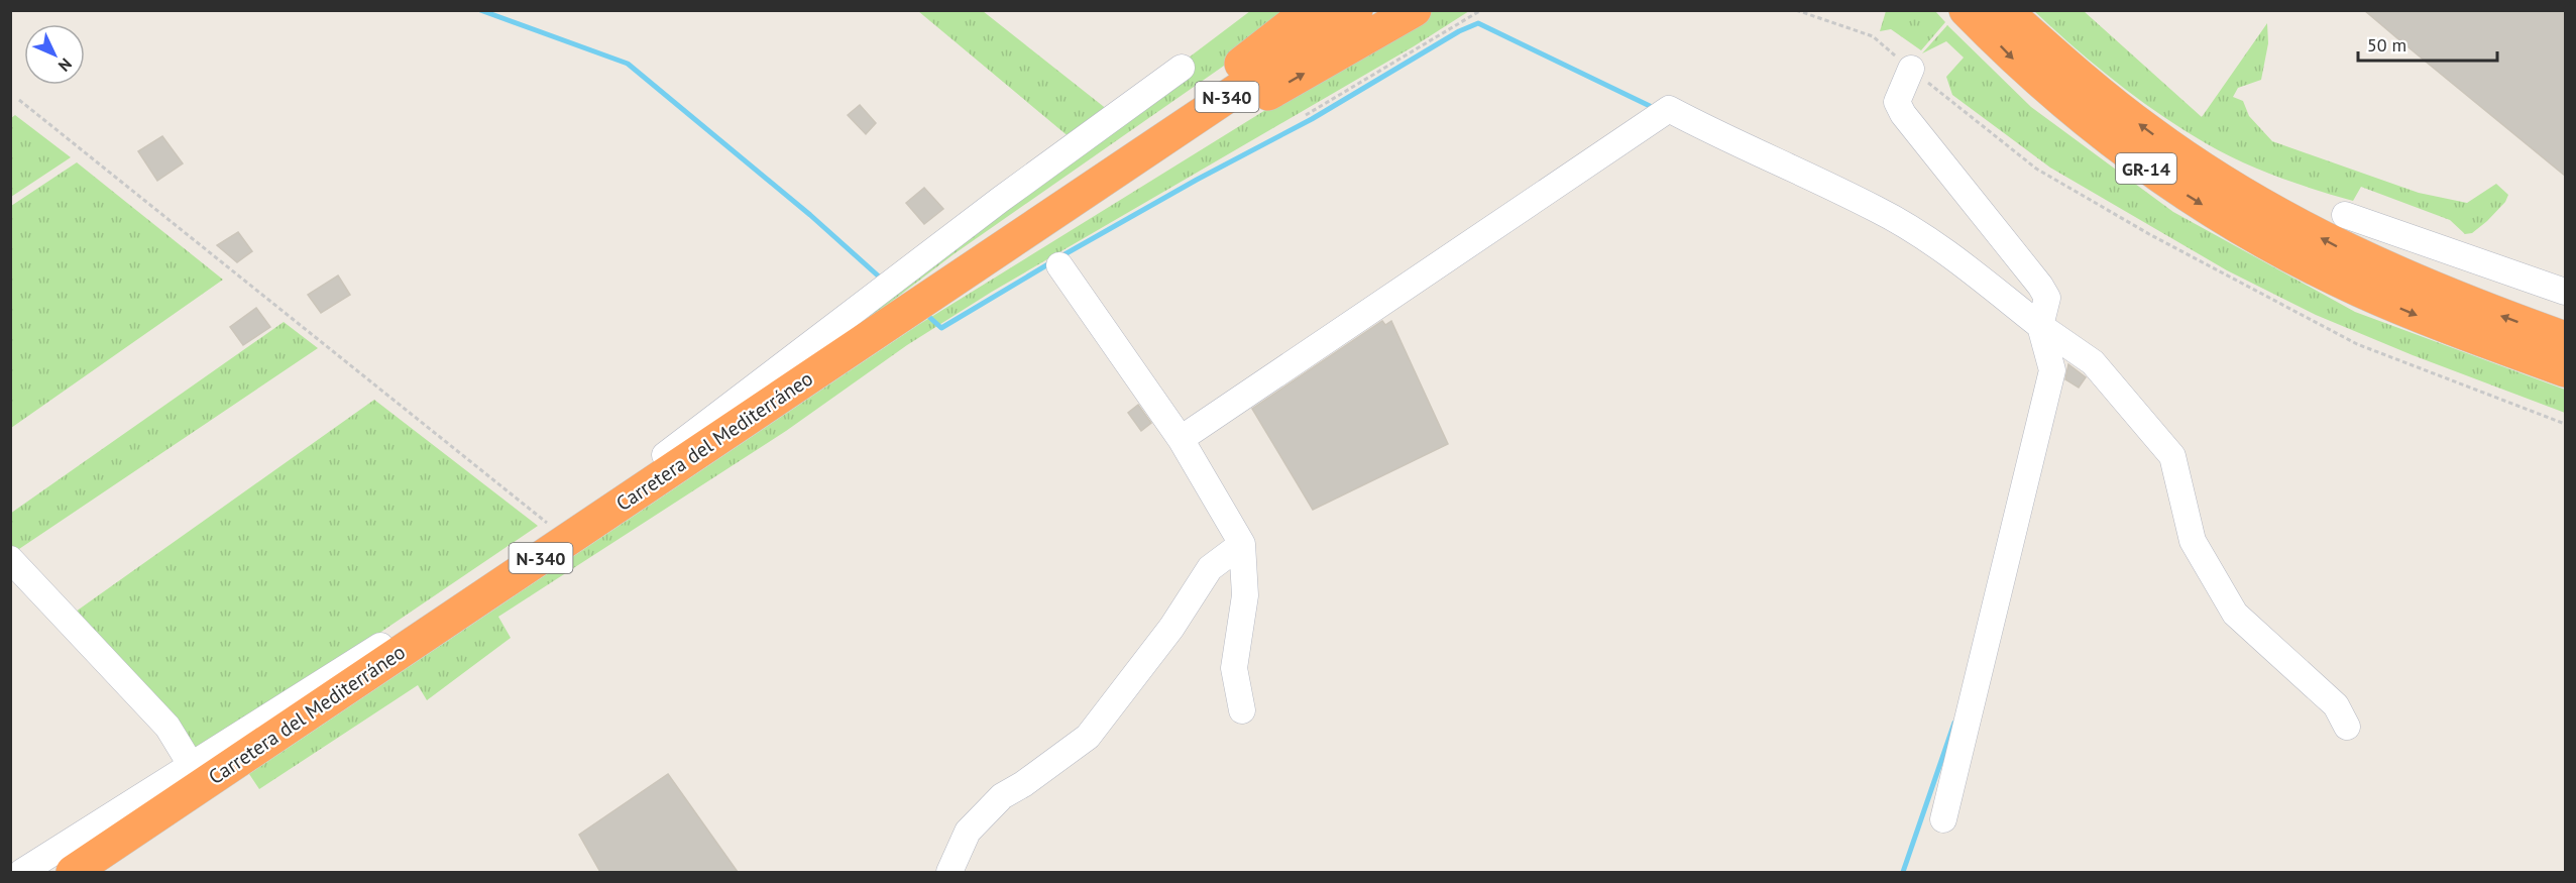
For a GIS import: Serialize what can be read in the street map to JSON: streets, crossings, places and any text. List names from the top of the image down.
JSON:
{
  "streets": {
    "highway": ["N-340", "GR-14", "Carretera del Mediterráneo"]
  },
  "scale_bar": "50 m",
  "north": "bottom right"
}
